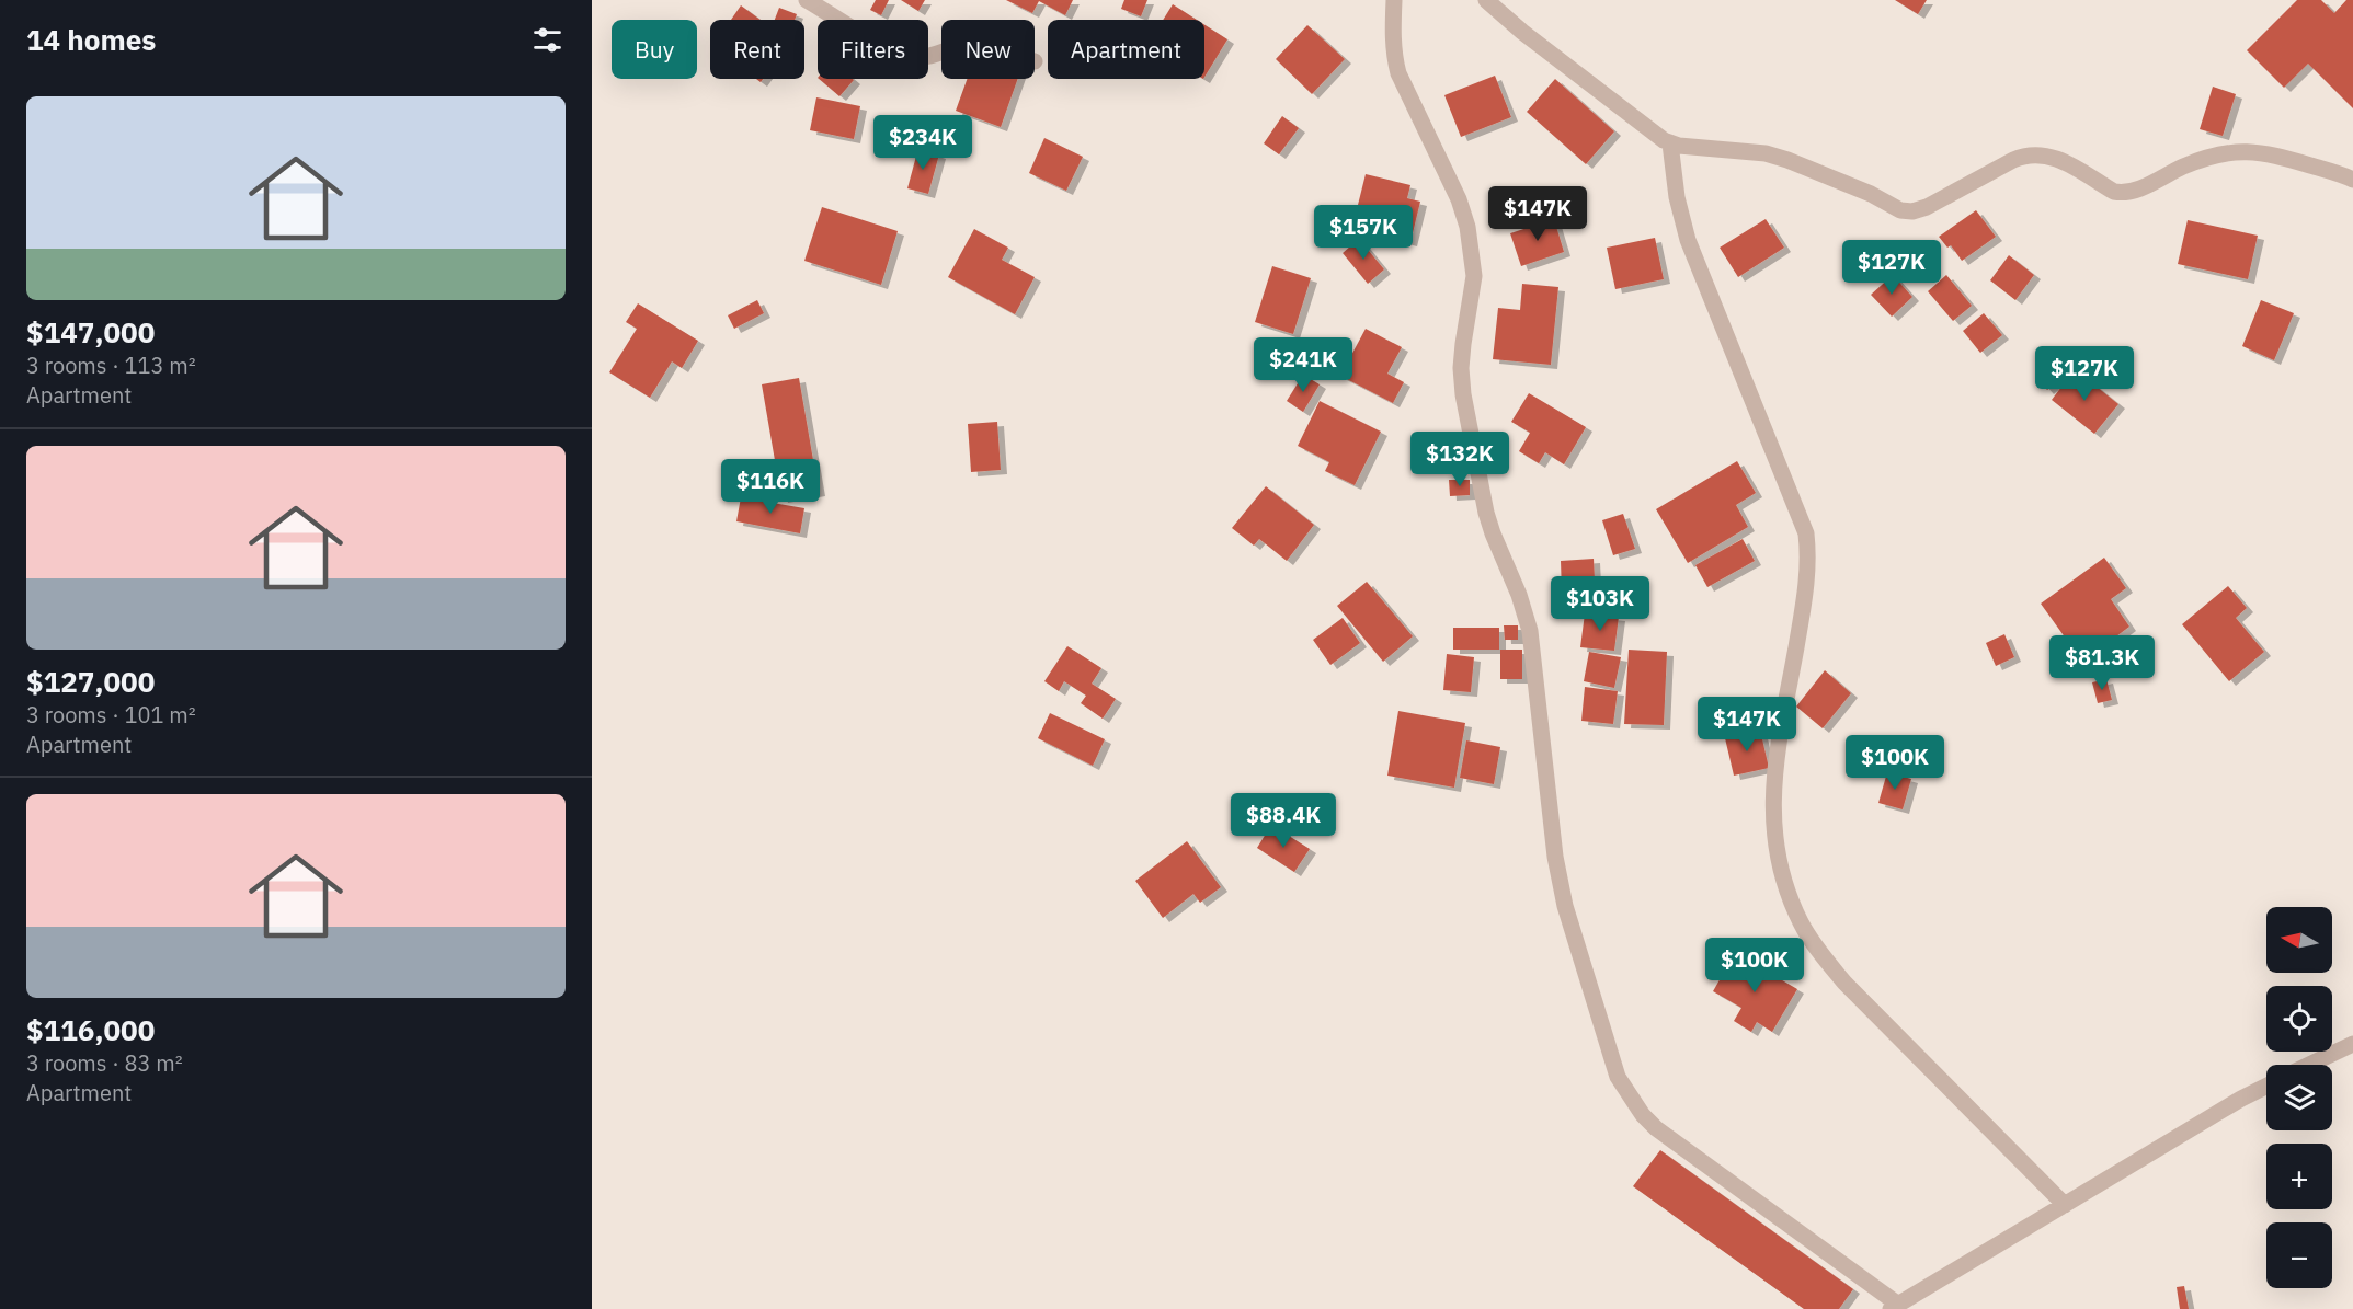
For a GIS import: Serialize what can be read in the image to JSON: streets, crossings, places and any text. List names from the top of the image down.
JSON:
{
  "north": "left",
  "page": {
    "heading": "14 homes",
    "chip": [
      "Buy",
      "Rent",
      "Filters",
      "New",
      "Apartment"
    ],
    "list": [
      {
        "name": "$147,000",
        "note": "3 rooms · 113 m² · Apartment"
      },
      {
        "name": "$127,000",
        "note": "3 rooms · 101 m² · Apartment"
      },
      {
        "name": "$116,000",
        "note": "3 rooms · 83 m² · Apartment"
      }
    ],
    "price": [
      "$234K",
      "$147K",
      "$157K",
      "$127K",
      "$241K",
      "$127K",
      "$132K",
      "$116K",
      "$103K",
      "$81.3K",
      "$147K",
      "$100K",
      "$88.4K",
      "$100K"
    ],
    "map_buttons": ["+", "−"]
  }
}
